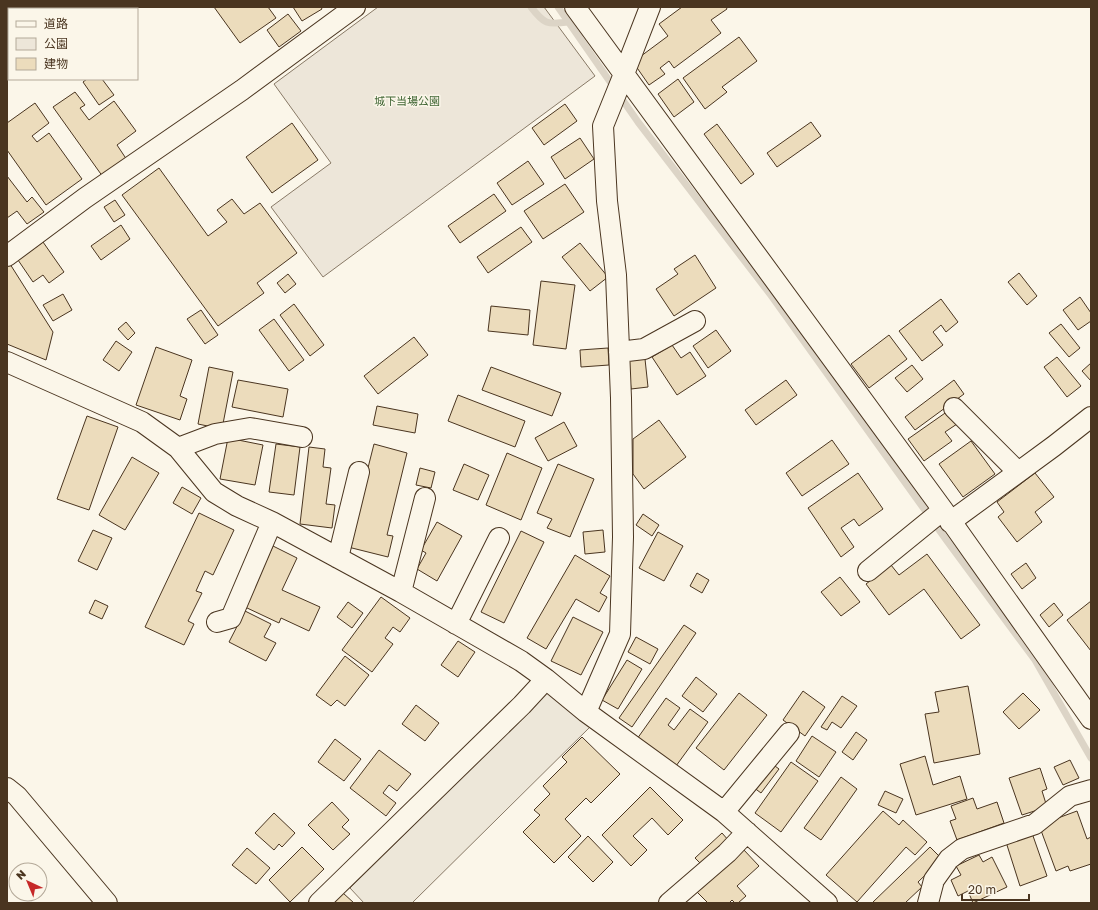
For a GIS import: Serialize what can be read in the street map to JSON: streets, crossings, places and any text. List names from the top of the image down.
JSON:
{
  "parks": ["城下当場公園"],
  "legend": ["道路", "公園", "建物"],
  "scale_bar": "20 m",
  "north": "top left"
}
